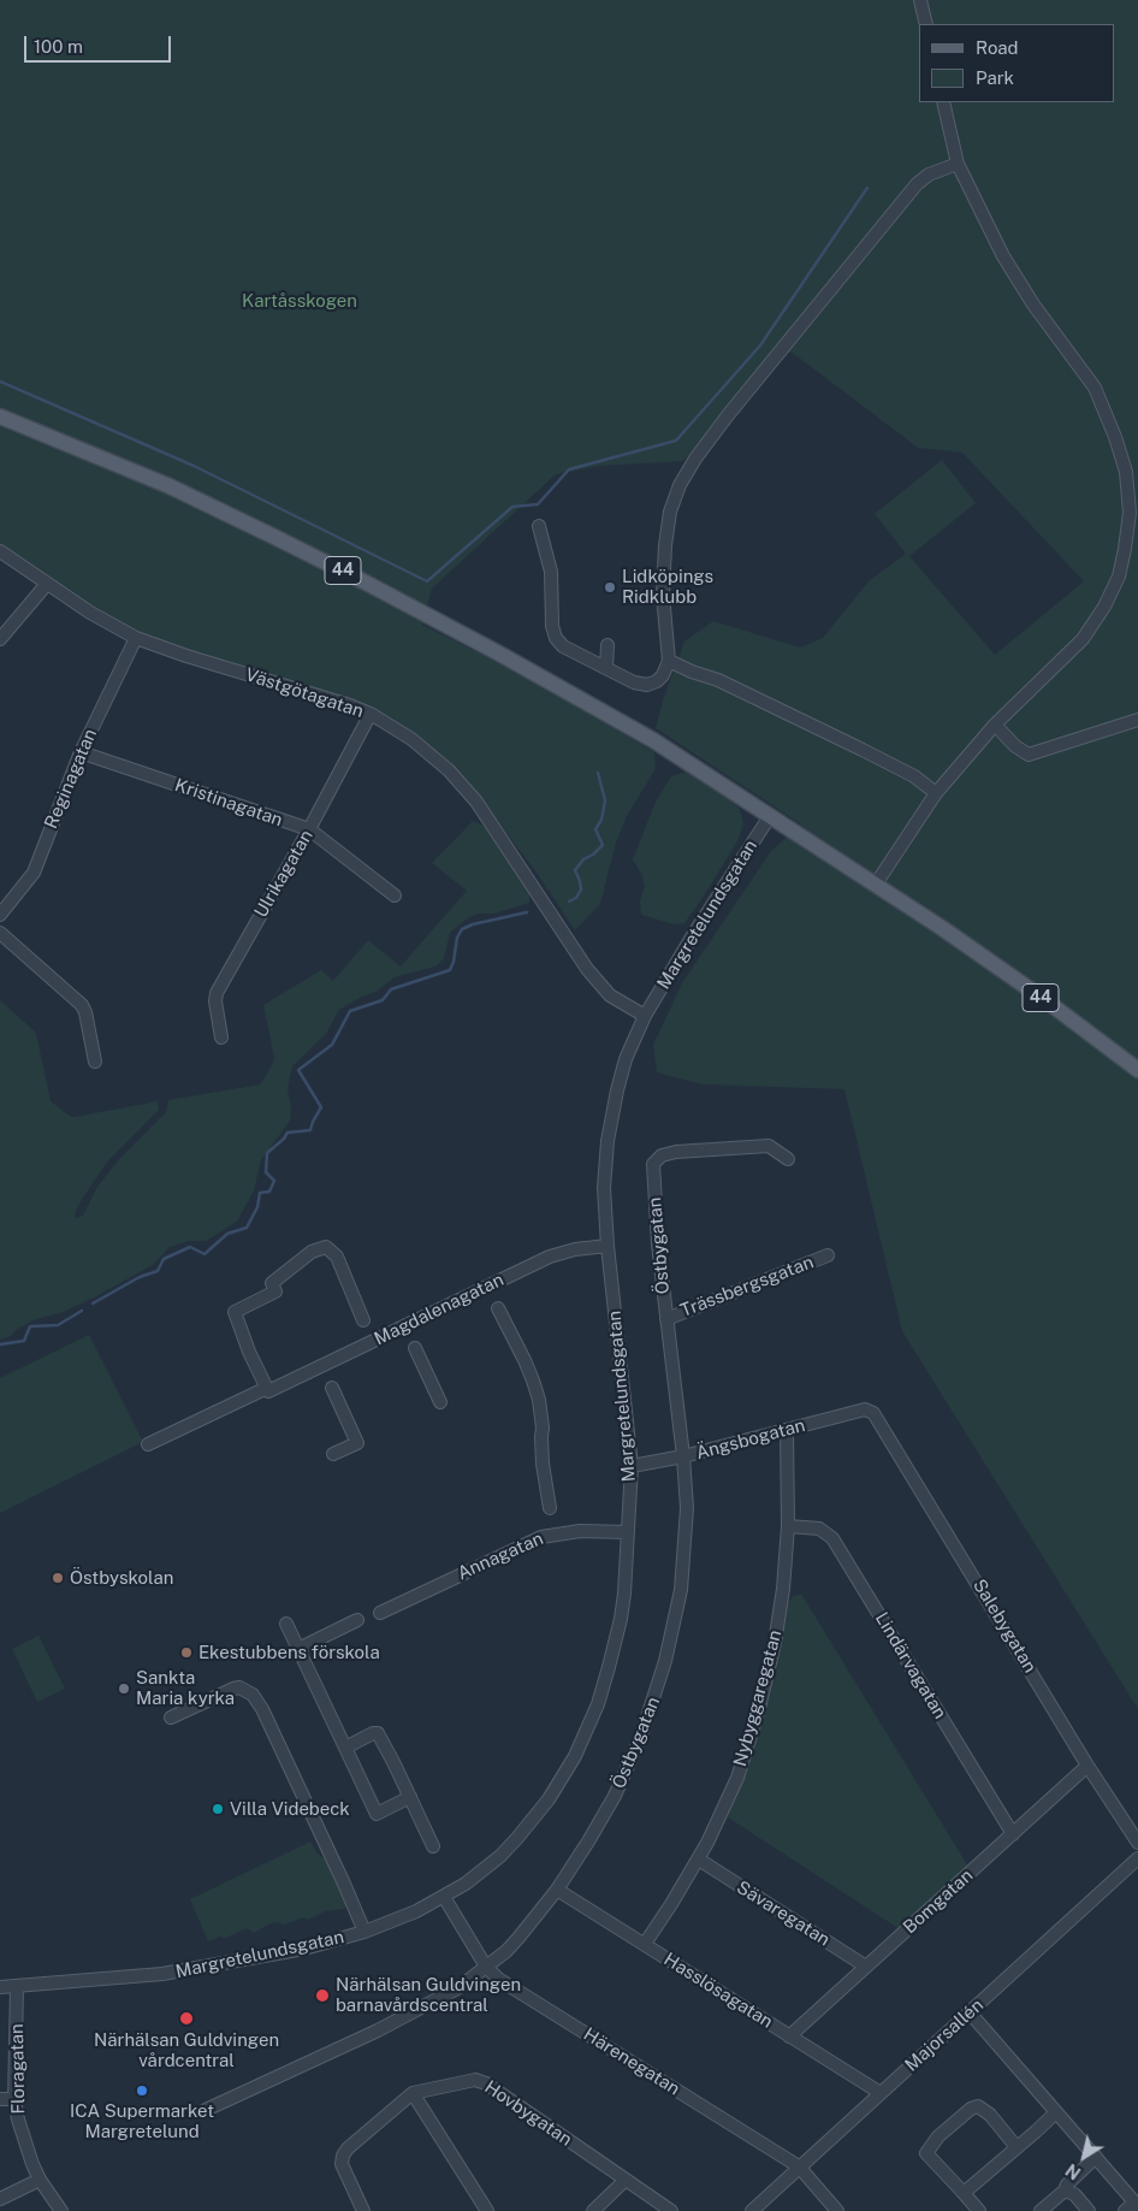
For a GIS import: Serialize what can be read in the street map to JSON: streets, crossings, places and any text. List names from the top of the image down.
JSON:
{
  "streets": {
    "main road": ["44"],
    "street": [
      "Västgötagatan",
      "Reginagatan",
      "Kristinagatan",
      "Ulrikagatan",
      "Margretelundsgatan",
      "Östbygatan",
      "Trässbergsgatan",
      "Magdalenagatan",
      "Ängsbogatan",
      "Annagatan",
      "Salebygatan",
      "Lindärvagatan",
      "Nybyggaregatan",
      "Bomgatan",
      "Sävaregatan",
      "Hasslösagatan",
      "Majorsallén",
      "Härenegatan",
      "Floragatan",
      "Hovbygatan"
    ]
  },
  "crossings": [
    ["44", "Margretelundsgatan"],
    ["Västgötagatan", "Reginagatan"],
    ["Västgötagatan", "Ulrikagatan"],
    ["Västgötagatan", "Margretelundsgatan"],
    ["Reginagatan", "Kristinagatan"],
    ["Kristinagatan", "Ulrikagatan"],
    ["Margretelundsgatan", "Magdalenagatan"],
    ["Margretelundsgatan", "Ängsbogatan"],
    ["Margretelundsgatan", "Annagatan"],
    ["Margretelundsgatan", "Härenegatan"],
    ["Margretelundsgatan", "Floragatan"],
    ["Östbygatan", "Trässbergsgatan"],
    ["Östbygatan", "Ängsbogatan"],
    ["Östbygatan", "Hasslösagatan"],
    ["Östbygatan", "Härenegatan"],
    ["Ängsbogatan", "Salebygatan"],
    ["Ängsbogatan", "Nybyggaregatan"],
    ["Salebygatan", "Bomgatan"],
    ["Lindärvagatan", "Nybyggaregatan"],
    ["Lindärvagatan", "Bomgatan"],
    ["Nybyggaregatan", "Sävaregatan"],
    ["Nybyggaregatan", "Hasslösagatan"],
    ["Bomgatan", "Sävaregatan"],
    ["Bomgatan", "Hasslösagatan"],
    ["Hasslösagatan", "Majorsallén"],
    ["Majorsallén", "Härenegatan"]
  ],
  "parks": ["Kartåsskogen"],
  "places": [
    "Lidköpings Ridklubb",
    "Östbyskolan",
    "Ekestubbens förskola",
    "Sankta Maria kyrka",
    "Villa Videbeck",
    "Närhälsan Guldvingen barnavårdscentral",
    "Närhälsan Guldvingen vårdcentral",
    "ICA Supermarket Margretelund"
  ],
  "legend": ["Road", "Park"],
  "scale_bar": "100 m",
  "north": "bottom left"
}
